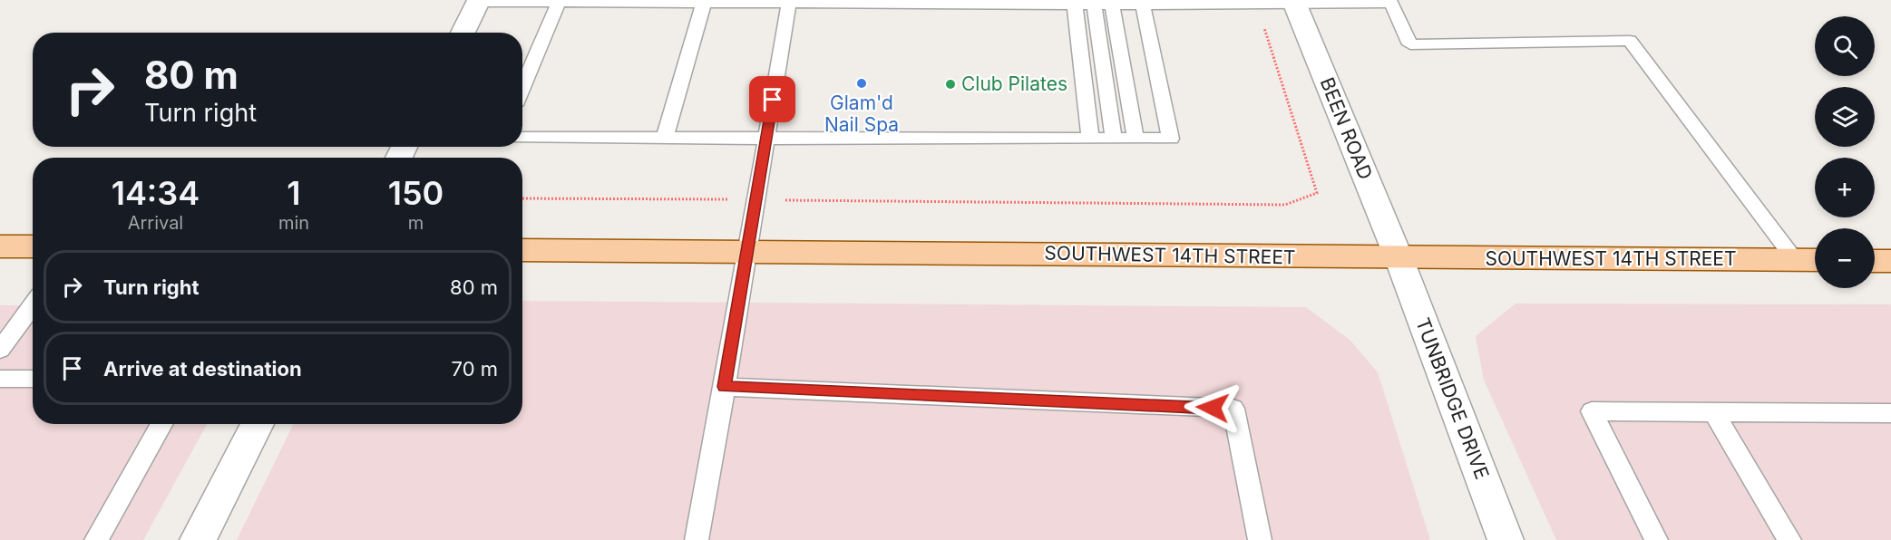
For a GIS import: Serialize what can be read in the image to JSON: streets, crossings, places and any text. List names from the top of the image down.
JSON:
{
  "streets": {
    "main road": ["SOUTHWEST 14TH STREET"],
    "street": ["BEEN ROAD", "TUNBRIDGE DRIVE"]
  },
  "crossings": [
    ["BEEN ROAD", "SOUTHWEST 14TH STREET"],
    ["BEEN ROAD", "TUNBRIDGE DRIVE"],
    ["SOUTHWEST 14TH STREET", "TUNBRIDGE DRIVE"]
  ],
  "places": ["Glam'd Nail Spa", "Club Pilates"],
  "page": {
    "map_buttons": ["+", "−"],
    "turn": ["80 m", "Turn right"],
    "eta": [
      "14:34",
      "Arrival",
      "1",
      "min",
      "150",
      "m"
    ],
    "list": [
      {
        "name": "Turn right",
        "value": "80 m"
      },
      {
        "name": "Arrive at destination",
        "value": "70 m"
      }
    ]
  }
}
